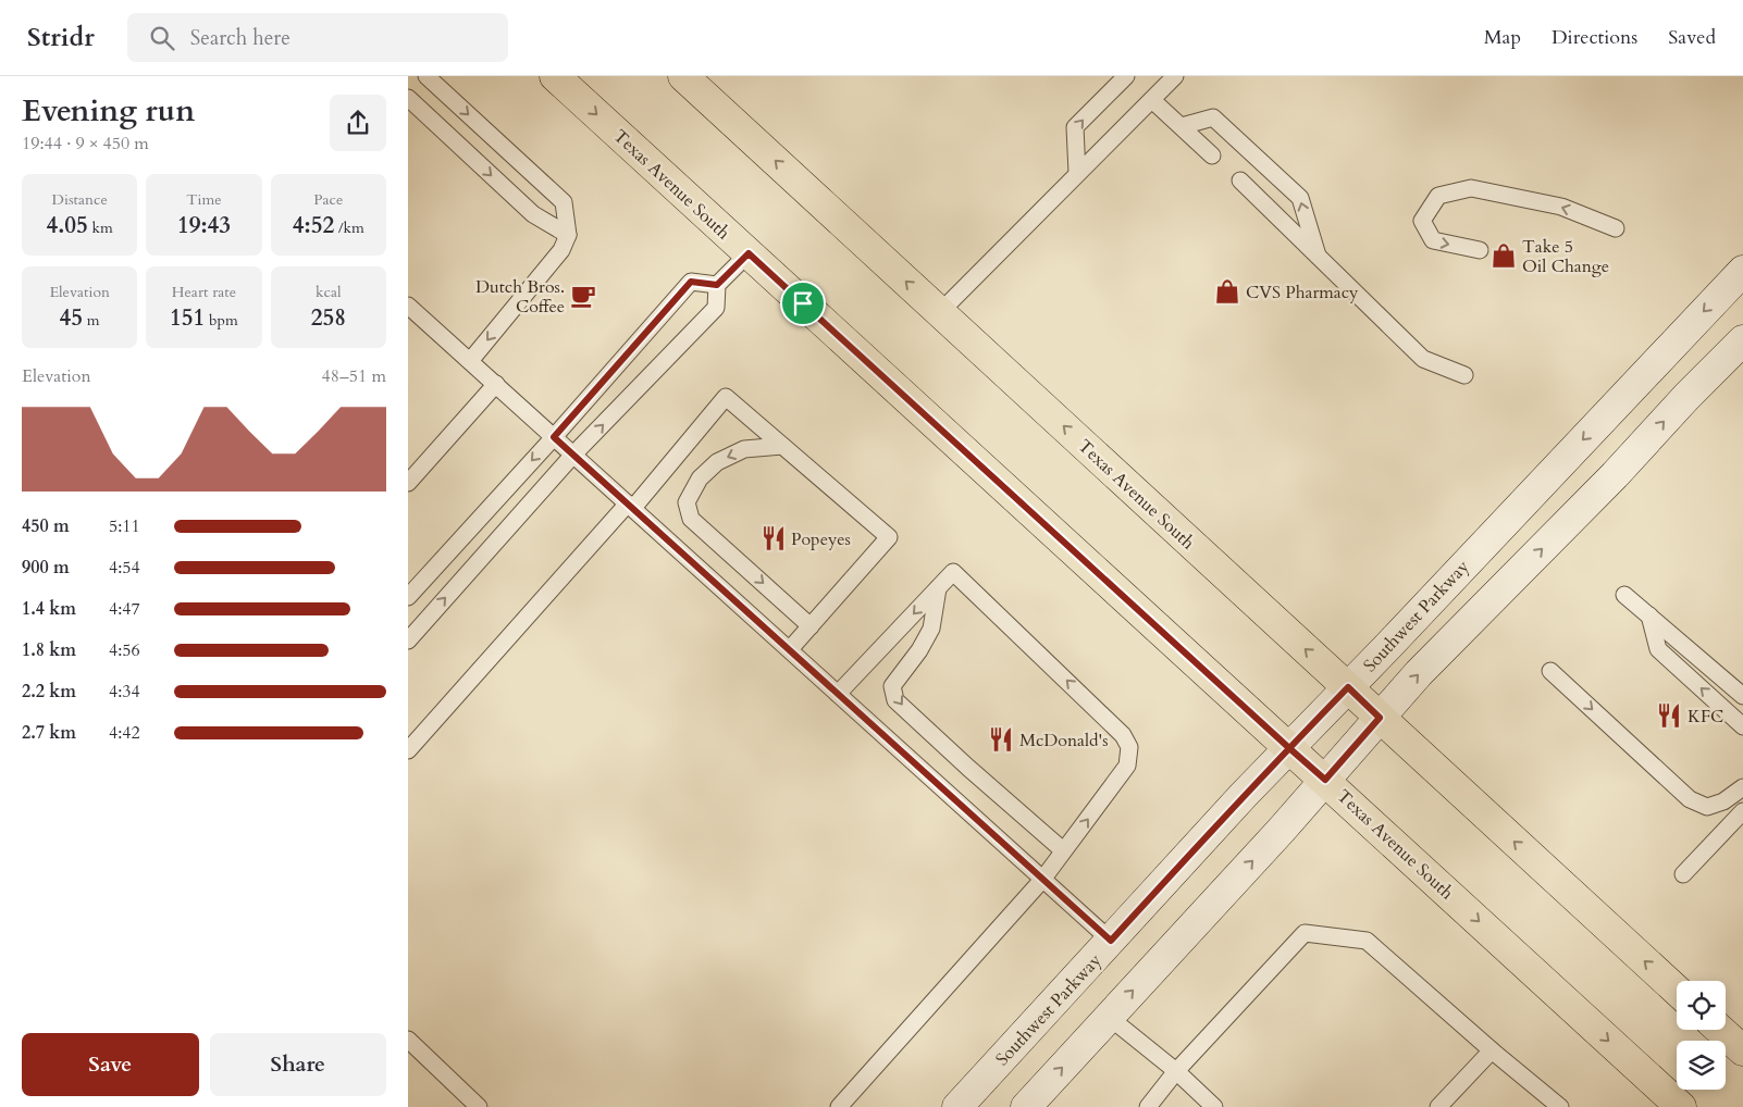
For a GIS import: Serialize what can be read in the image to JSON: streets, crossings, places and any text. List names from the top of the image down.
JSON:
{
  "streets": {
    "main road": ["Texas Avenue South", "Southwest Parkway"]
  },
  "crossings": [
    ["Texas Avenue South", "Southwest Parkway"]
  ],
  "places": {
    "shop": ["Take 5 Oil Change", "CVS Pharmacy"],
    "cafe": ["Dutch Bros. Coffee"],
    "restaurant": ["Popeyes", "KFC", "McDonald's"]
  },
  "page": {
    "header": "Stridr",
    "search": "Search here",
    "nav": ["Map", "Directions", "Saved"],
    "heading": ["Evening run", "19:44 · 9 × 450 m"],
    "stats": [
      ["Distance", "4.05 km"],
      ["Time", "19:43"],
      ["Pace", "4:52 /km"],
      ["Elevation", "45 m"],
      ["Heart rate", "151 bpm"],
      ["kcal", "258"]
    ],
    "chart": ["Elevation", "48–51 m"],
    "list": [
      {
        "name": "450 m",
        "note": "5:11"
      },
      {
        "name": "900 m",
        "note": "4:54"
      },
      {
        "name": "1.4 km",
        "note": "4:47"
      },
      {
        "name": "1.8 km",
        "note": "4:56"
      },
      {
        "name": "2.2 km",
        "note": "4:34"
      },
      {
        "name": "2.7 km",
        "note": "4:42"
      }
    ],
    "buttons": ["Save", "Share"]
  }
}
